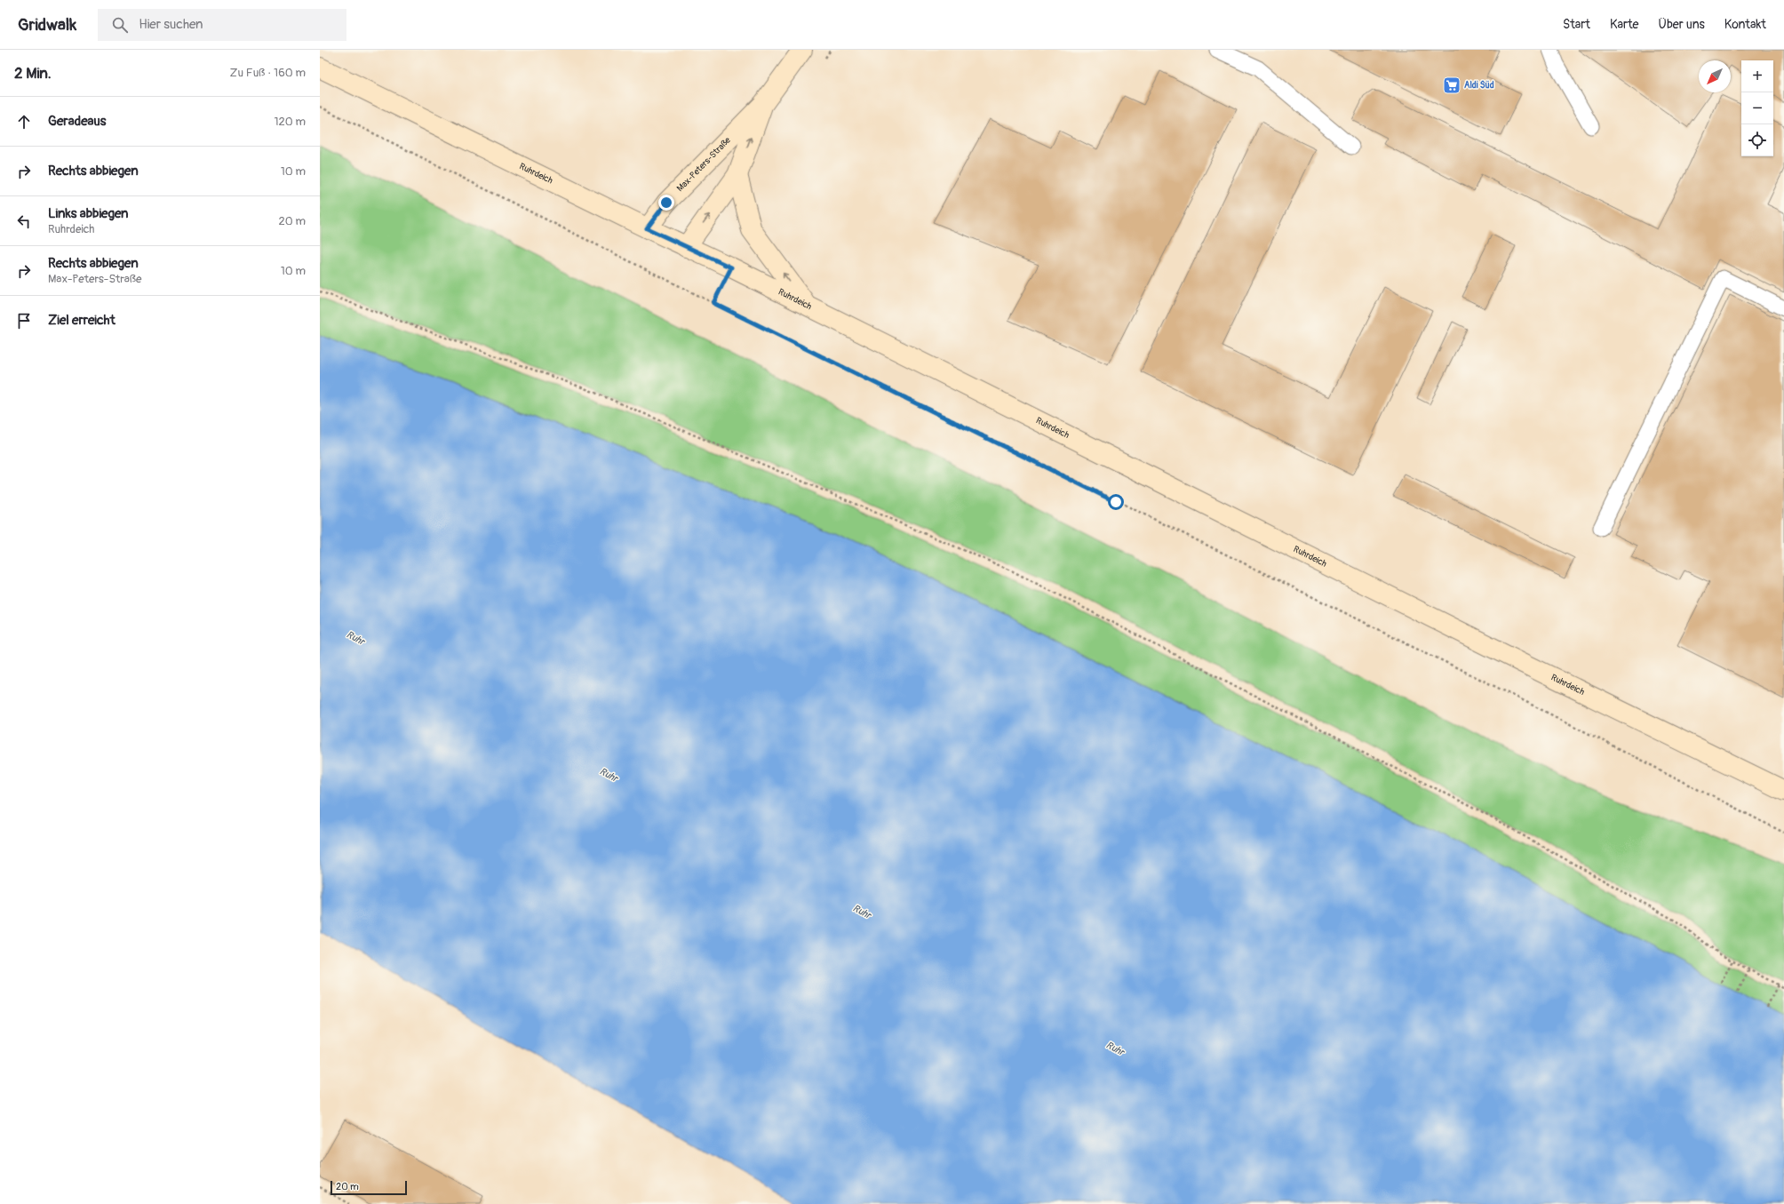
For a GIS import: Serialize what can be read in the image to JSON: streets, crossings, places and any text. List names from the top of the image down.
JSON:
{
  "streets": {
    "main road": ["Max-Peters-Straße", "Ruhrdeich"]
  },
  "crossings": [
    ["Max-Peters-Straße", "Ruhrdeich"]
  ],
  "water": ["Ruhr"],
  "places": {
    "supermarket": ["Aldi Süd"]
  },
  "scale_bar": "20 m",
  "north": "bottom left",
  "page": {
    "header": "Gridwalk",
    "search": "Hier suchen",
    "nav": [
      "Start",
      "Karte",
      "Über uns",
      "Kontakt"
    ],
    "heading": ["2 Min.", "Zu Fuß · 160 m"],
    "map_buttons": ["+", "−"],
    "list": [
      ["Geradeaus", "120 m"],
      ["Rechts abbiegen", "10 m"],
      ["Links abbiegen", "Ruhrdeich", "20 m"],
      ["Rechts abbiegen", "Max-Peters-Straße", "10 m"],
      "Ziel erreicht"
    ],
    "scale": "20 m"
  }
}
